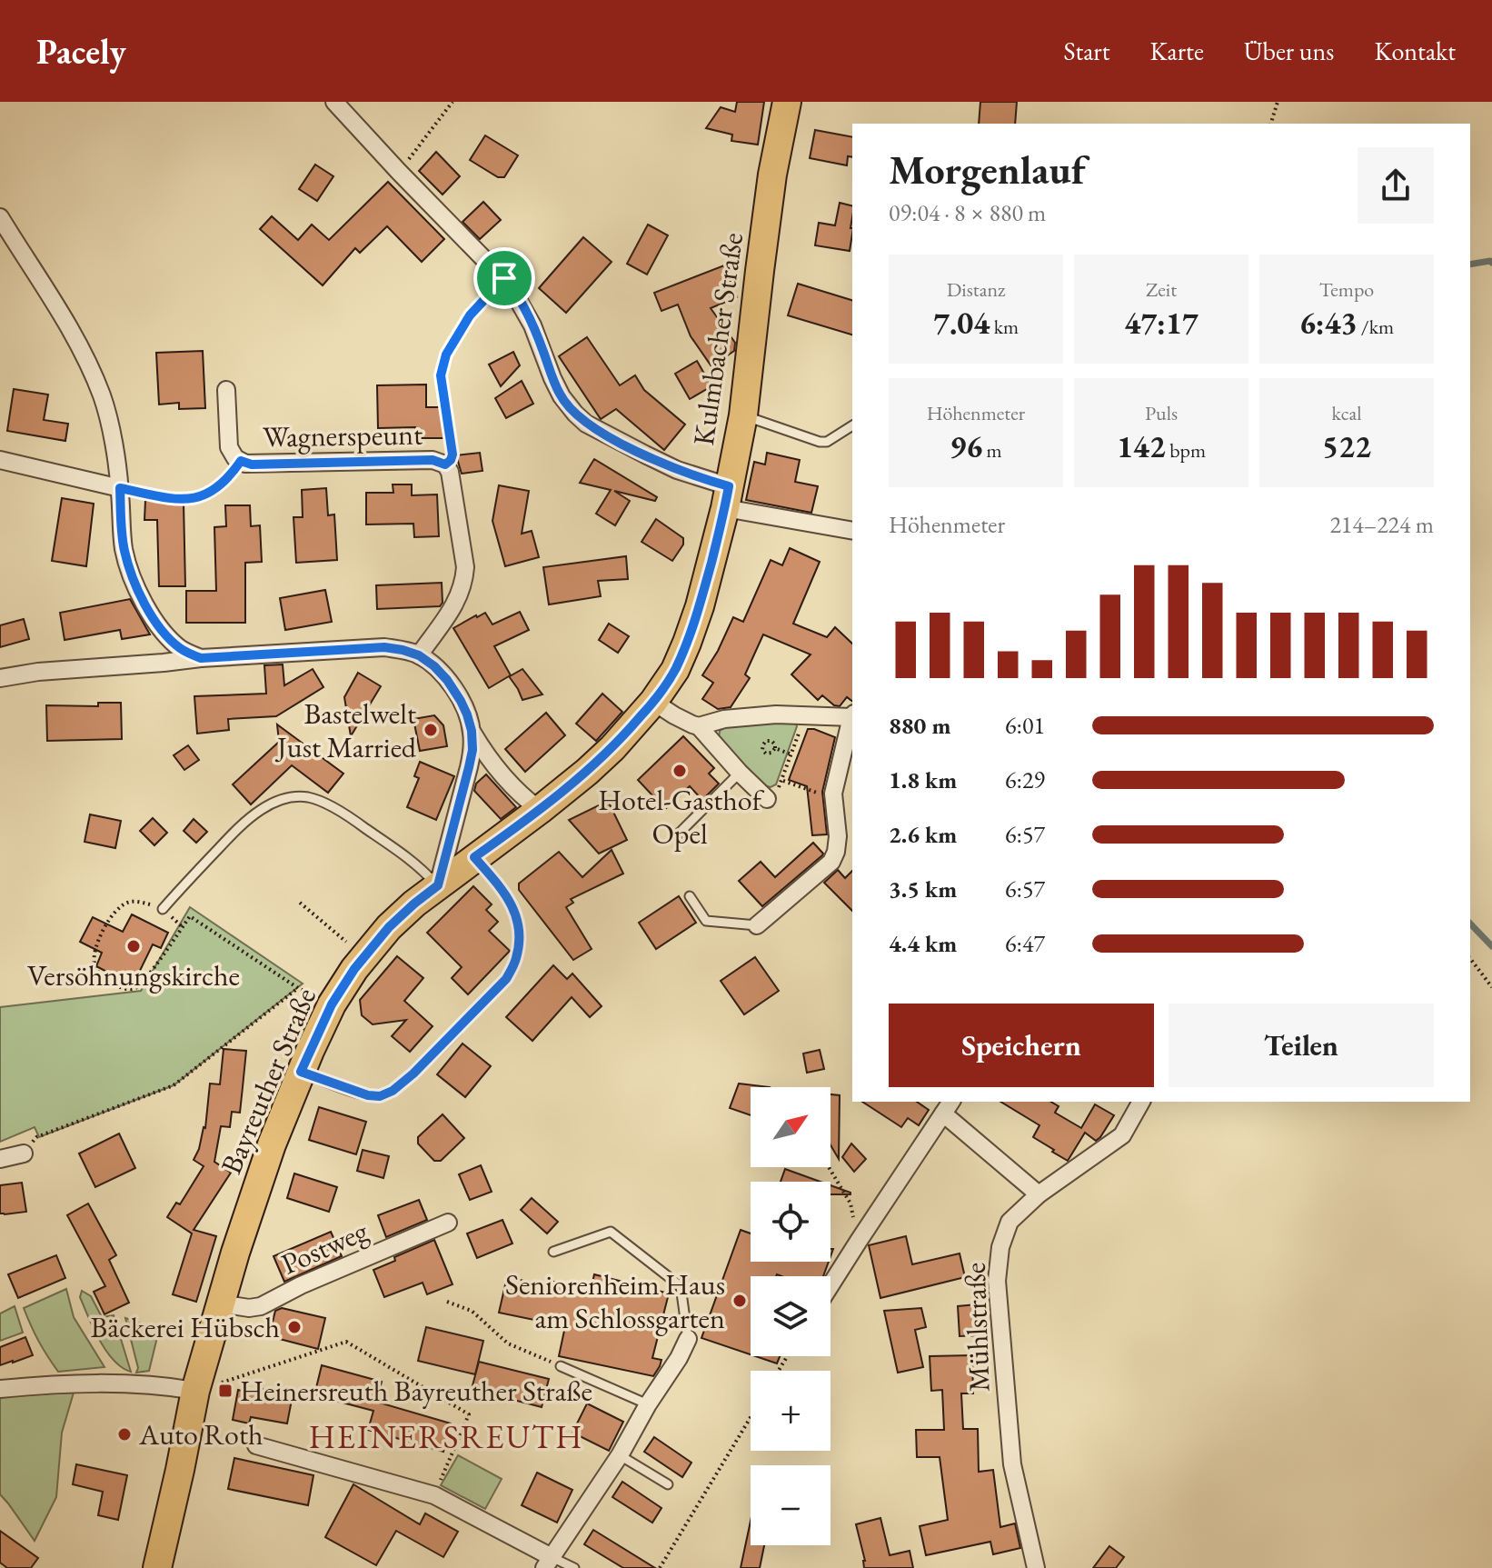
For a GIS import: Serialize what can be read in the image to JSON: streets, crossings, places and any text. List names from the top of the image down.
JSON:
{
  "streets": {
    "main road": ["Kulmbacher Straße", "Bayreuther Straße"],
    "street": ["Wagnerspeunt", "Postweg", "Mühlstraße"]
  },
  "crossings": [
    ["Kulmbacher Straße", "Bayreuther Straße"],
    ["Bayreuther Straße", "Postweg"]
  ],
  "districts": ["HEINERSREUTH"],
  "places": {
    "other": [
      "Bastelwelt Just Married",
      "Hotel-Gasthof Opel",
      "Versöhnungskirche",
      "Seniorenheim Haus am Schlossgarten",
      "Bäckerei Hübsch",
      "Auto Roth"
    ],
    "transit": ["Heinersreuth Bayreuther Straße"]
  },
  "north": "top right",
  "page": {
    "header": "Pacely",
    "nav": [
      "Start",
      "Karte",
      "Über uns",
      "Kontakt"
    ],
    "heading": ["Morgenlauf", "09:04 · 8 × 880 m"],
    "stats": [
      ["Distanz", "7.04 km"],
      ["Zeit", "47:17"],
      ["Tempo", "6:43 /km"],
      ["Höhenmeter", "96 m"],
      ["Puls", "142 bpm"],
      ["kcal", "522"]
    ],
    "chart": ["Höhenmeter", "214–224 m"],
    "list": [
      {
        "name": "880 m",
        "note": "6:01"
      },
      {
        "name": "1.8 km",
        "note": "6:29"
      },
      {
        "name": "2.6 km",
        "note": "6:57"
      },
      {
        "name": "3.5 km",
        "note": "6:57"
      },
      {
        "name": "4.4 km",
        "note": "6:47"
      }
    ],
    "buttons": ["Speichern", "Teilen"],
    "map_buttons": ["+", "−"]
  }
}
